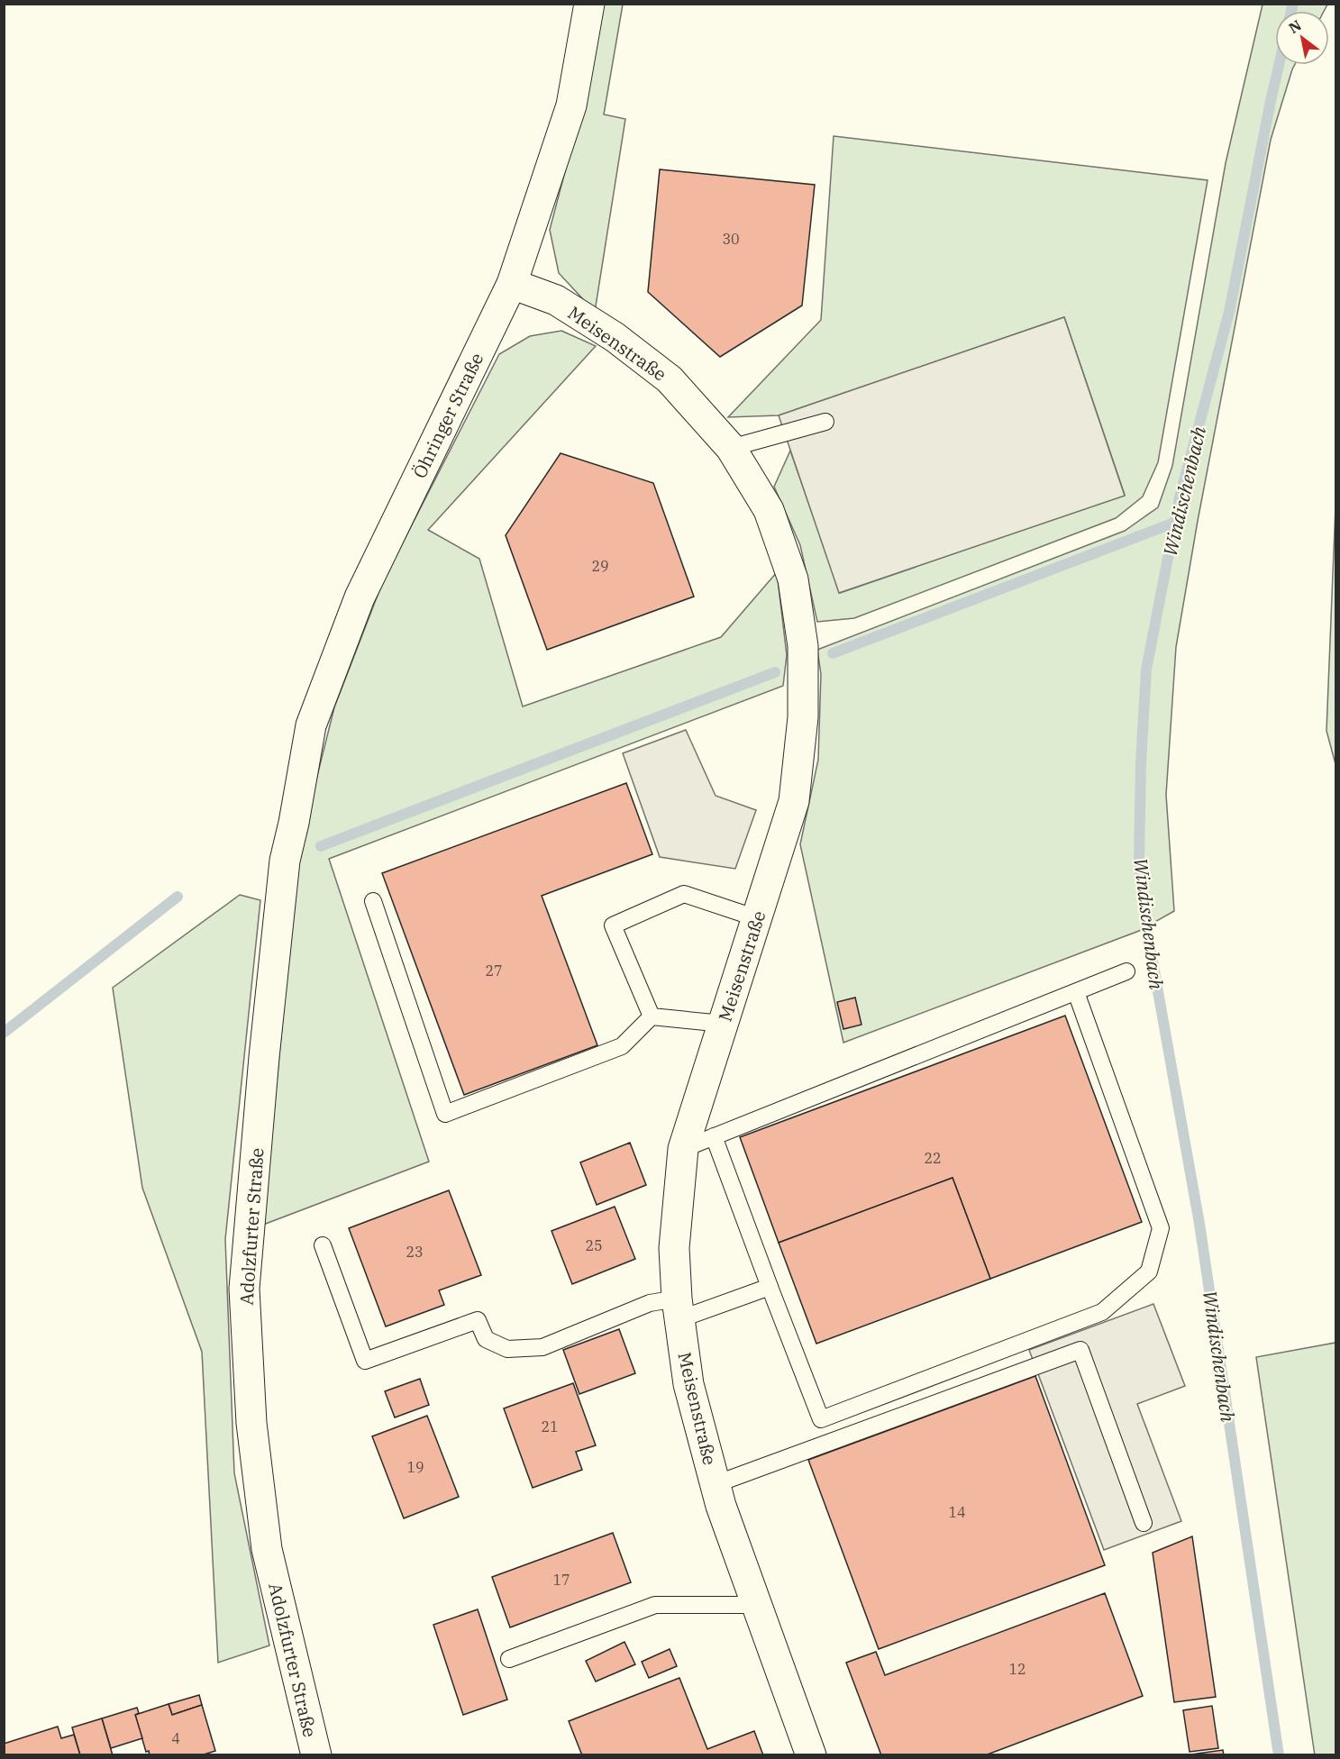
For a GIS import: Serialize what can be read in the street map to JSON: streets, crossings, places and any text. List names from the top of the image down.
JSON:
{
  "streets": {
    "main road": ["Meisenstraße", "Öhringer Straße", "Adolzfurter Straße"]
  },
  "crossings": [
    ["Meisenstraße", "Öhringer Straße"],
    ["Öhringer Straße", "Adolzfurter Straße"]
  ],
  "water": ["Windischenbach"],
  "house_numbers": [
    "30",
    "29",
    "27",
    "22",
    "25",
    "23",
    "21",
    "19",
    "14",
    "17",
    "12",
    "4"
  ],
  "north": "top left"
}
